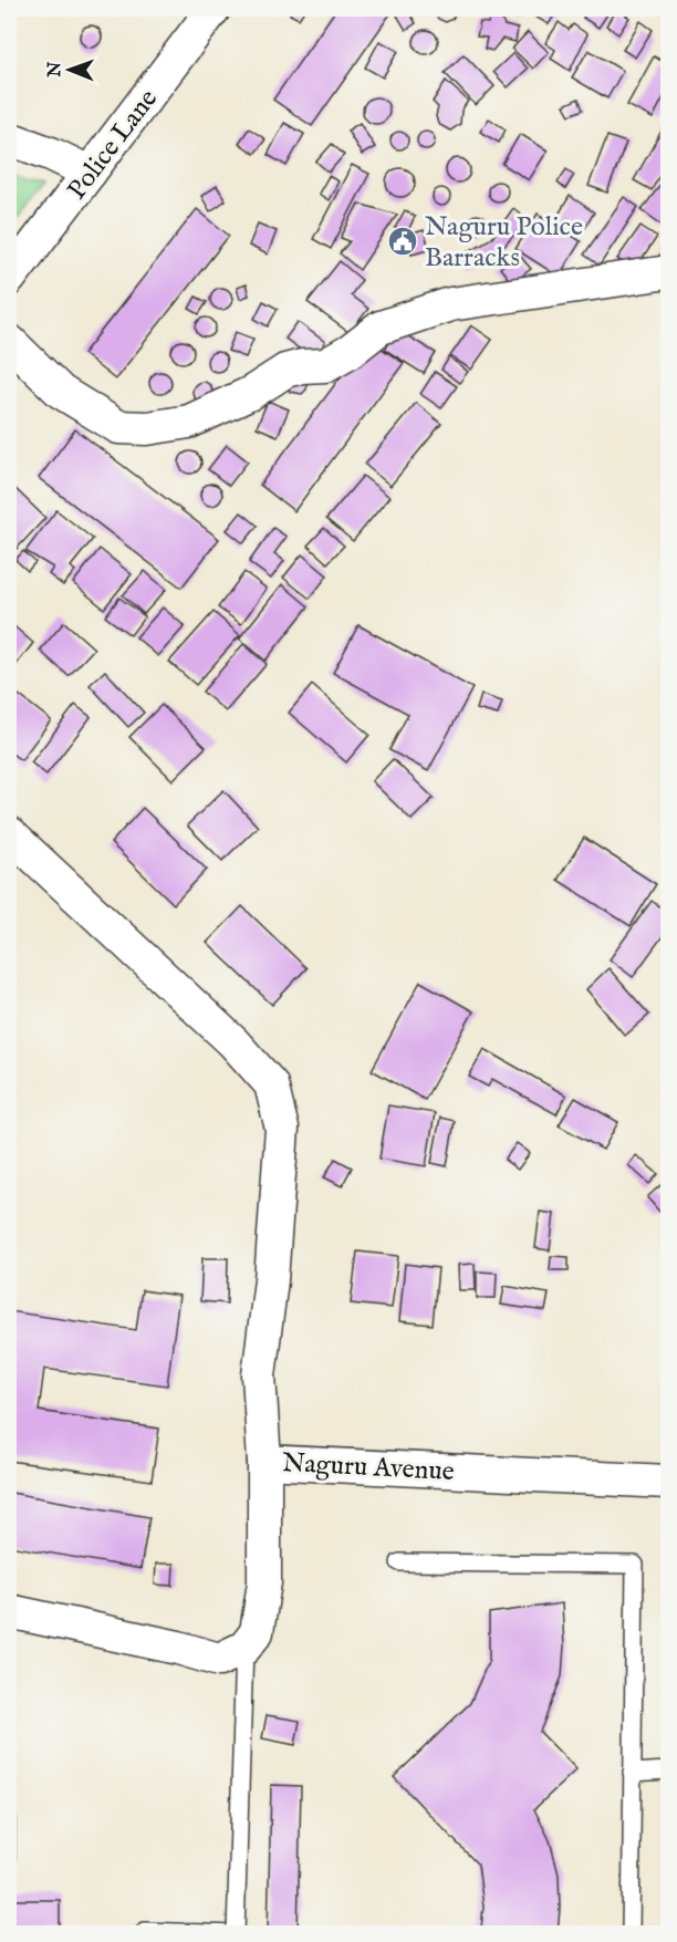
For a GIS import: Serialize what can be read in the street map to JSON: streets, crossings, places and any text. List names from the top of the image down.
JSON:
{
  "streets": {
    "street": ["Police Lane", "Naguru Avenue"]
  },
  "places": {
    "public building": ["Naguru Police Barracks"]
  },
  "north": "left"
}
